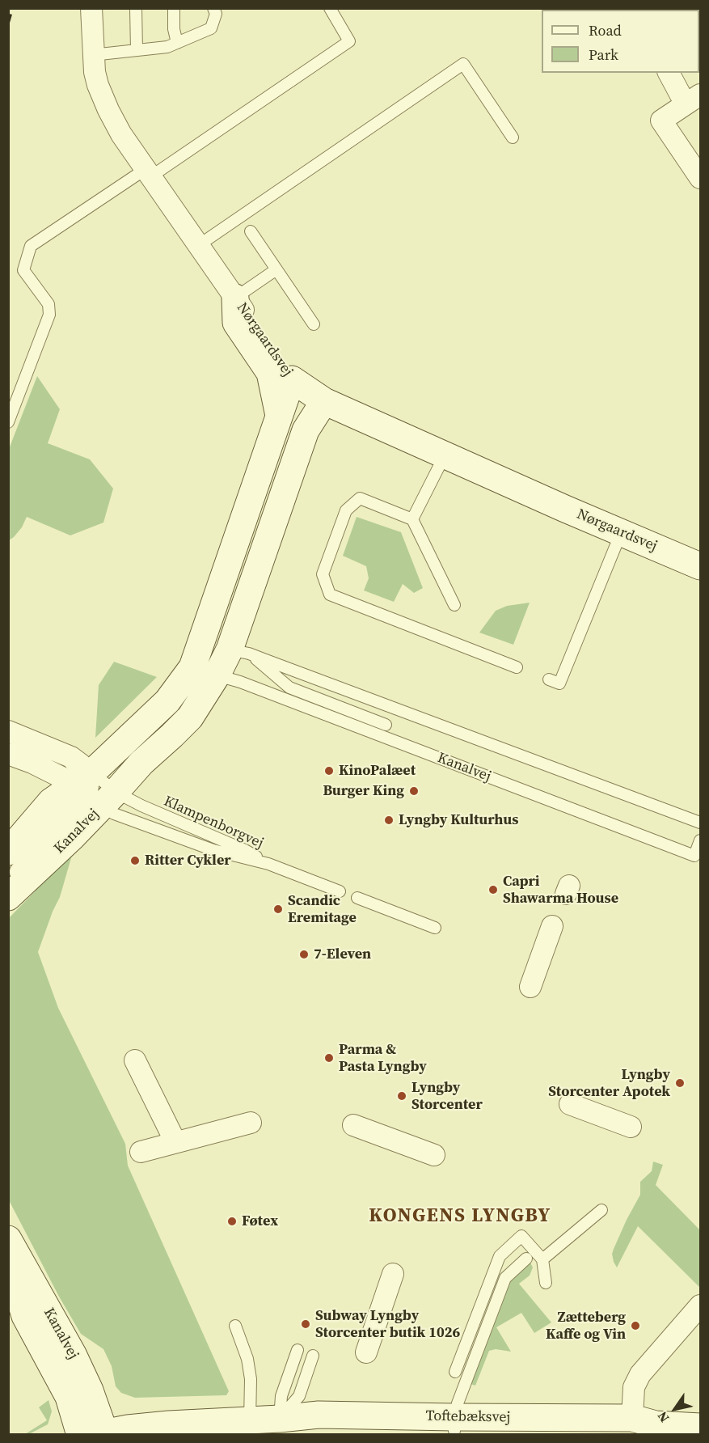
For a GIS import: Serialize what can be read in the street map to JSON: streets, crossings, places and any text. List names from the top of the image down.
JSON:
{
  "streets": {
    "street": ["Nørgaardsvej", "Kanalvej", "Toftebæksvej"],
    "lane": ["Klampenborgvej"]
  },
  "crossings": [
    ["Nørgaardsvej", "Kanalvej"],
    ["Kanalvej", "Klampenborgvej"],
    ["Kanalvej", "Toftebæksvej"]
  ],
  "districts": ["KONGENS LYNGBY"],
  "places": [
    "KinoPalæet",
    "Burger King",
    "Lyngby Kulturhus",
    "Ritter Cykler",
    "Capri Shawarma House",
    "Scandic Eremitage",
    "7-Eleven",
    "Parma & Pasta Lyngby",
    "Lyngby Storcenter Apotek",
    "Lyngby Storcenter",
    "Føtex",
    "Subway Lyngby Storcenter butik 1026",
    "Zætteberg Kaffe og Vin"
  ],
  "legend": ["Road", "Park"],
  "north": "bottom left"
}
